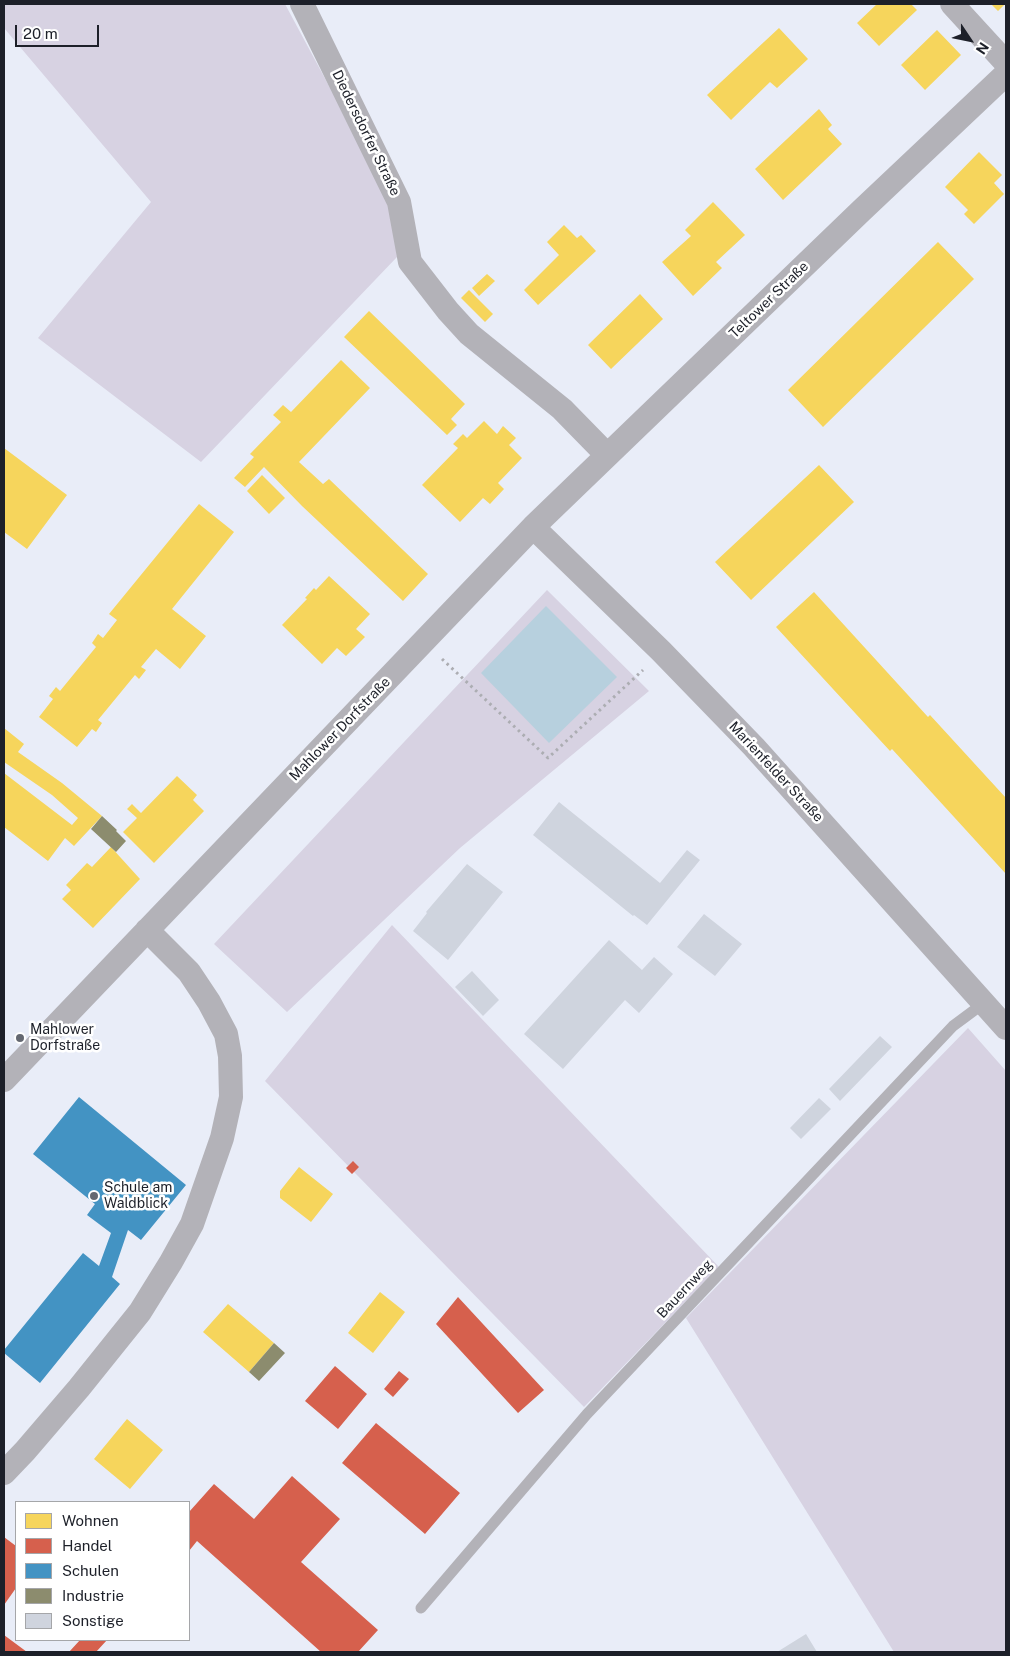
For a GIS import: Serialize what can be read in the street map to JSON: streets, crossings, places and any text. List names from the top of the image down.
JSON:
{
  "streets": {
    "street": [
      "Diedersdorfer Straße",
      "Teltower Straße",
      "Mahlower Dorfstraße",
      "Marienfelder Straße"
    ],
    "lane": ["Bauernweg"]
  },
  "crossings": [
    ["Diedersdorfer Straße", "Teltower Straße"],
    ["Teltower Straße", "Mahlower Dorfstraße"],
    ["Teltower Straße", "Marienfelder Straße"],
    ["Mahlower Dorfstraße", "Marienfelder Straße"],
    ["Marienfelder Straße", "Bauernweg"]
  ],
  "places": ["Mahlower Dorfstraße", "Schule am Waldblick"],
  "legend": [
    "Wohnen",
    "Handel",
    "Schulen",
    "Industrie",
    "Sonstige"
  ],
  "scale_bar": "20 m",
  "north": "bottom right"
}
